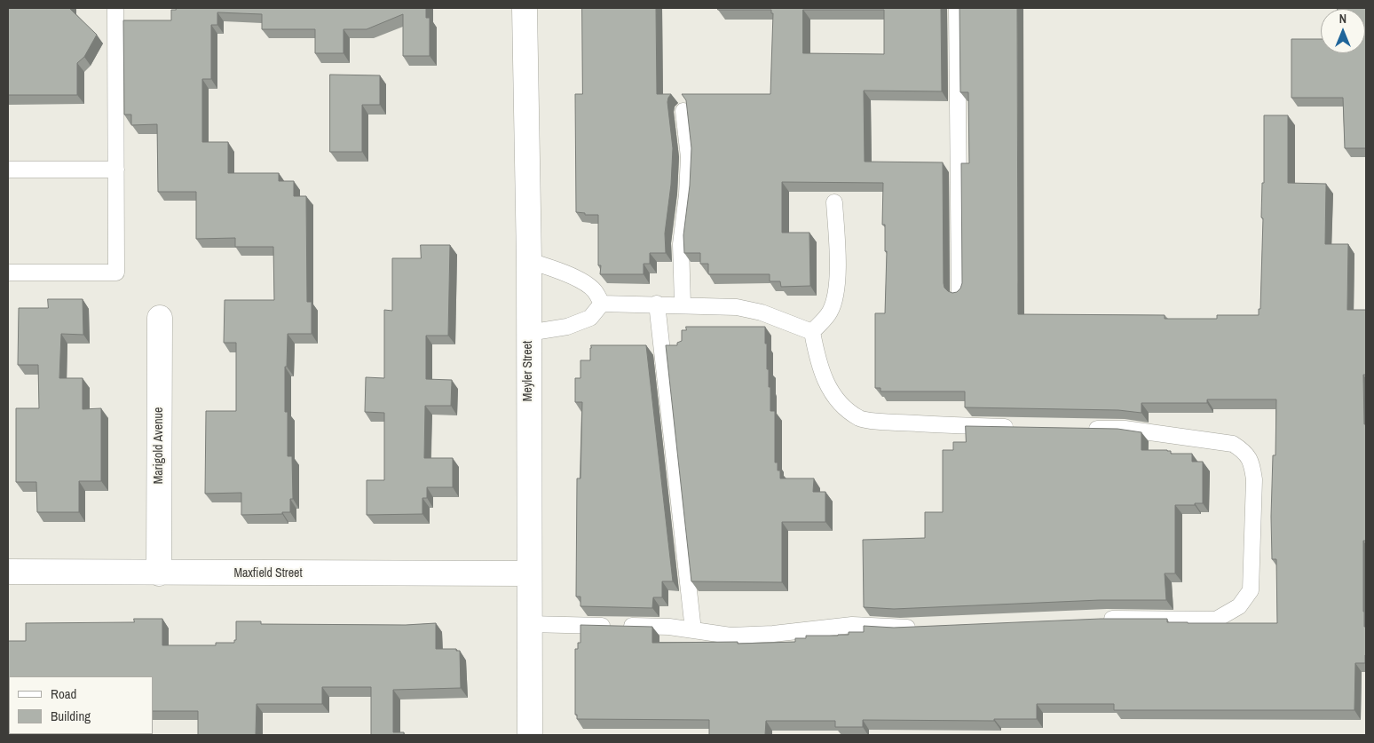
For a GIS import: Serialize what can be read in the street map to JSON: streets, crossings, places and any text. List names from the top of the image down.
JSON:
{
  "streets": {
    "street": ["Meyler Street", "Marigold Avenue", "Maxfield Street"]
  },
  "crossings": [
    ["Meyler Street", "Maxfield Street"],
    ["Marigold Avenue", "Maxfield Street"]
  ],
  "legend": ["Road", "Building"],
  "north": "top"
}
